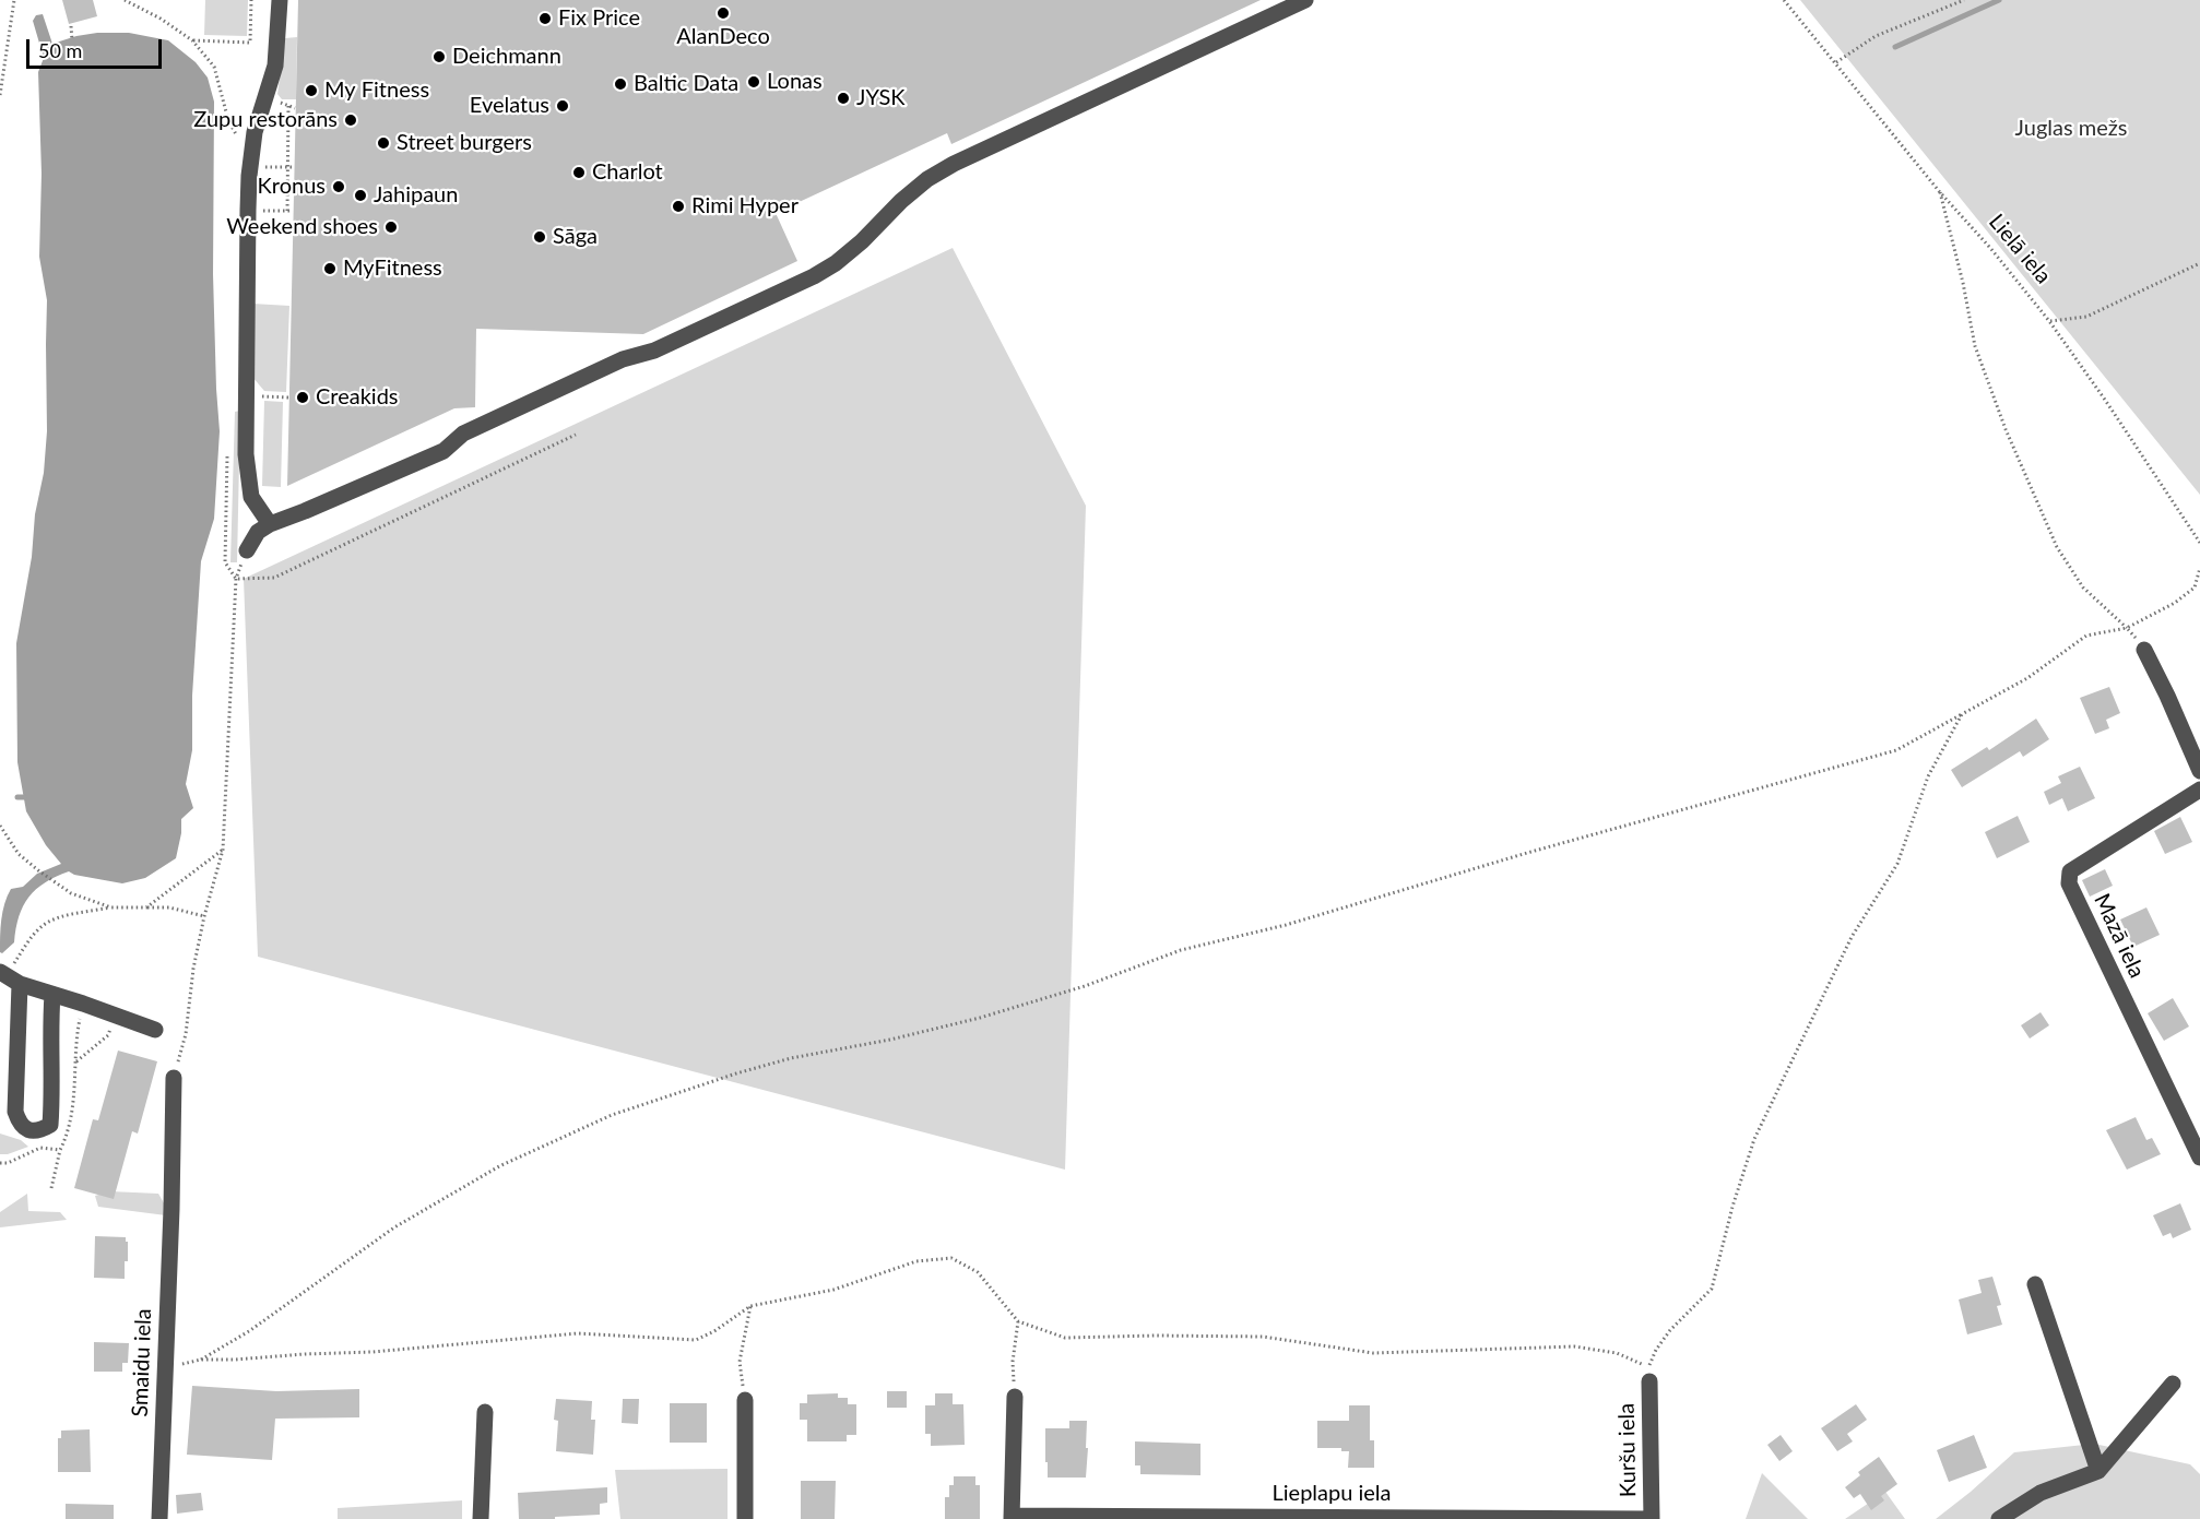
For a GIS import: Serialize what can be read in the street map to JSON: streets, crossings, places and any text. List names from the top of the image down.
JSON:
{
  "streets": {
    "street": [
      "Mazā iela",
      "Smaidu iela",
      "Kuršu iela",
      "Lieplapu iela"
    ],
    "path": ["Lielā iela"]
  },
  "crossings": [
    ["Kuršu iela", "Lieplapu iela"]
  ],
  "parks": ["Juglas mežs"],
  "places": [
    "AlanDeco",
    "Fix Price",
    "Deichmann",
    "Lonas",
    "Baltic Data",
    "My Fitness",
    "JYSK",
    "Evelatus",
    "Zupu restorāns",
    "Street burgers",
    "Charlot",
    "Kronus",
    "Jahipaun",
    "Rimi Hyper",
    "Weekend shoes",
    "Sāga",
    "MyFitness",
    "Creakids"
  ],
  "scale_bar": "50 m"
}
